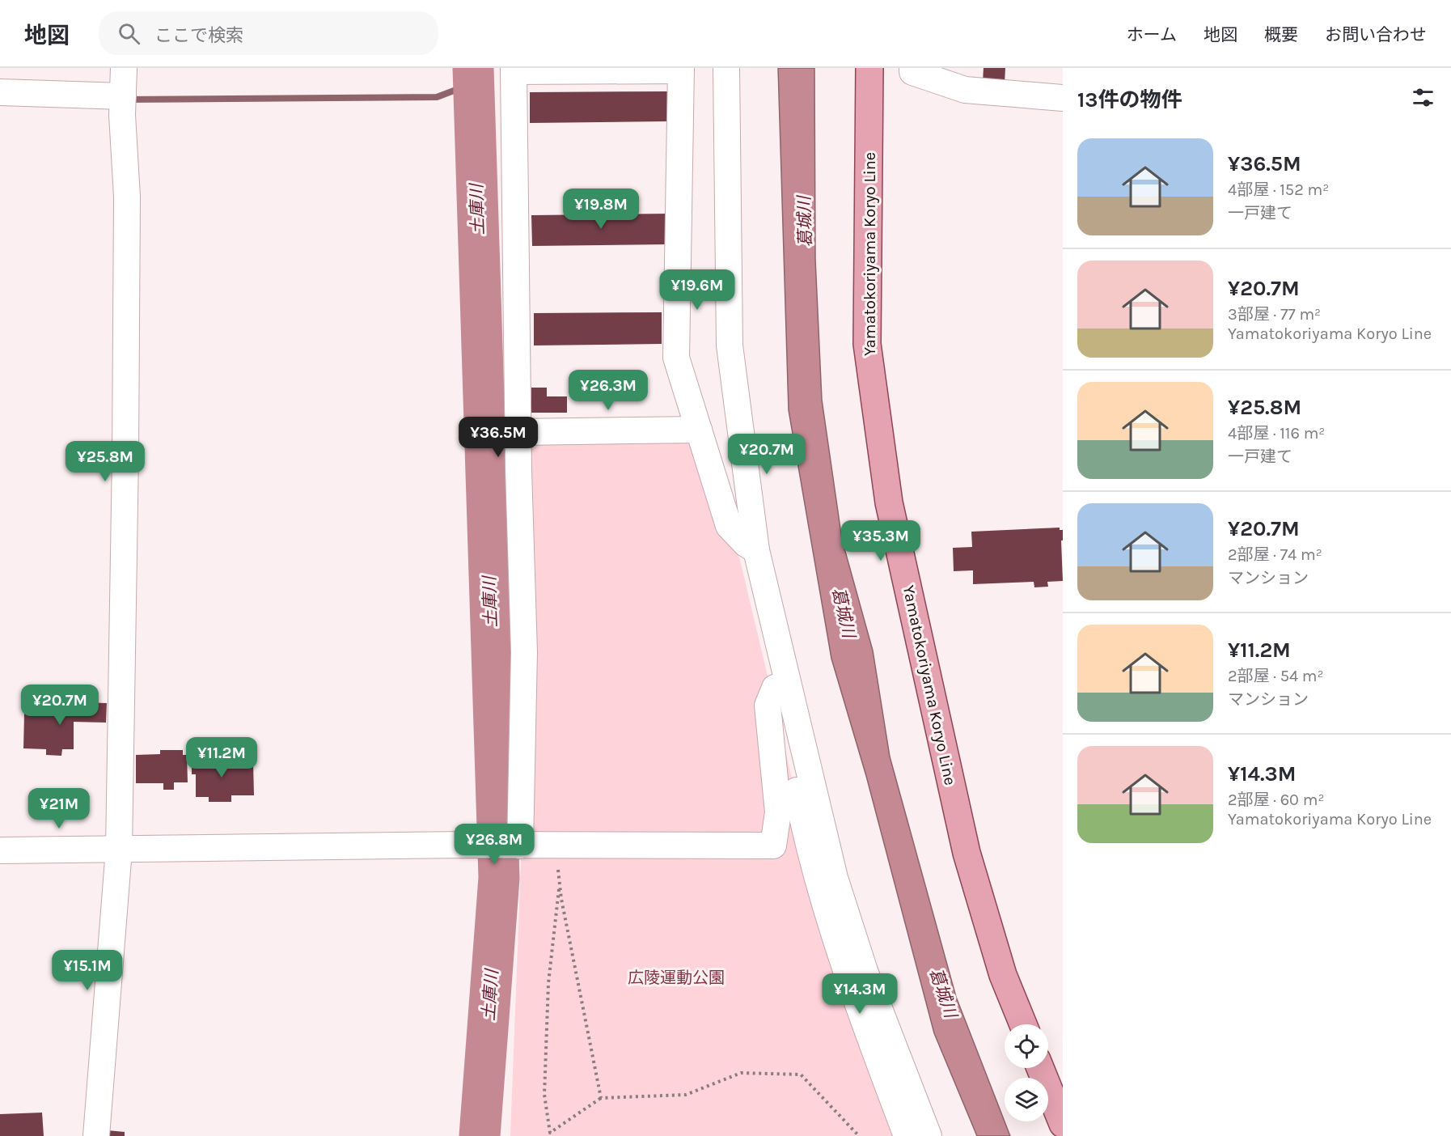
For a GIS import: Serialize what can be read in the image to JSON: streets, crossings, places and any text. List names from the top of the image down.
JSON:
{
  "streets": {
    "main road": ["Yamatokoriyama Koryo Line"]
  },
  "water": ["土庫川", "葛城川"],
  "parks": ["広陵運動公園"],
  "page": {
    "header": "地図",
    "search": "ここで検索",
    "nav": [
      "ホーム",
      "地図",
      "概要",
      "お問い合わせ"
    ],
    "heading": "13件の物件",
    "list": [
      {
        "name": "¥36.5M",
        "note": "4部屋 · 152 m² · 一戸建て"
      },
      {
        "name": "¥20.7M",
        "note": "3部屋 · 77 m² · Yamatokoriyama Koryo Line"
      },
      {
        "name": "¥25.8M",
        "note": "4部屋 · 116 m² · 一戸建て"
      },
      {
        "name": "¥20.7M",
        "note": "2部屋 · 74 m² · マンション"
      },
      {
        "name": "¥11.2M",
        "note": "2部屋 · 54 m² · マンション"
      },
      {
        "name": "¥14.3M",
        "note": "2部屋 · 60 m² · Yamatokoriyama Koryo Line"
      }
    ],
    "price": [
      "¥19.8M",
      "¥19.6M",
      "¥26.3M",
      "¥36.5M",
      "¥20.7M",
      "¥25.8M",
      "¥35.3M",
      "¥20.7M",
      "¥11.2M",
      "¥21M",
      "¥26.8M",
      "¥15.1M",
      "¥14.3M"
    ]
  }
}
